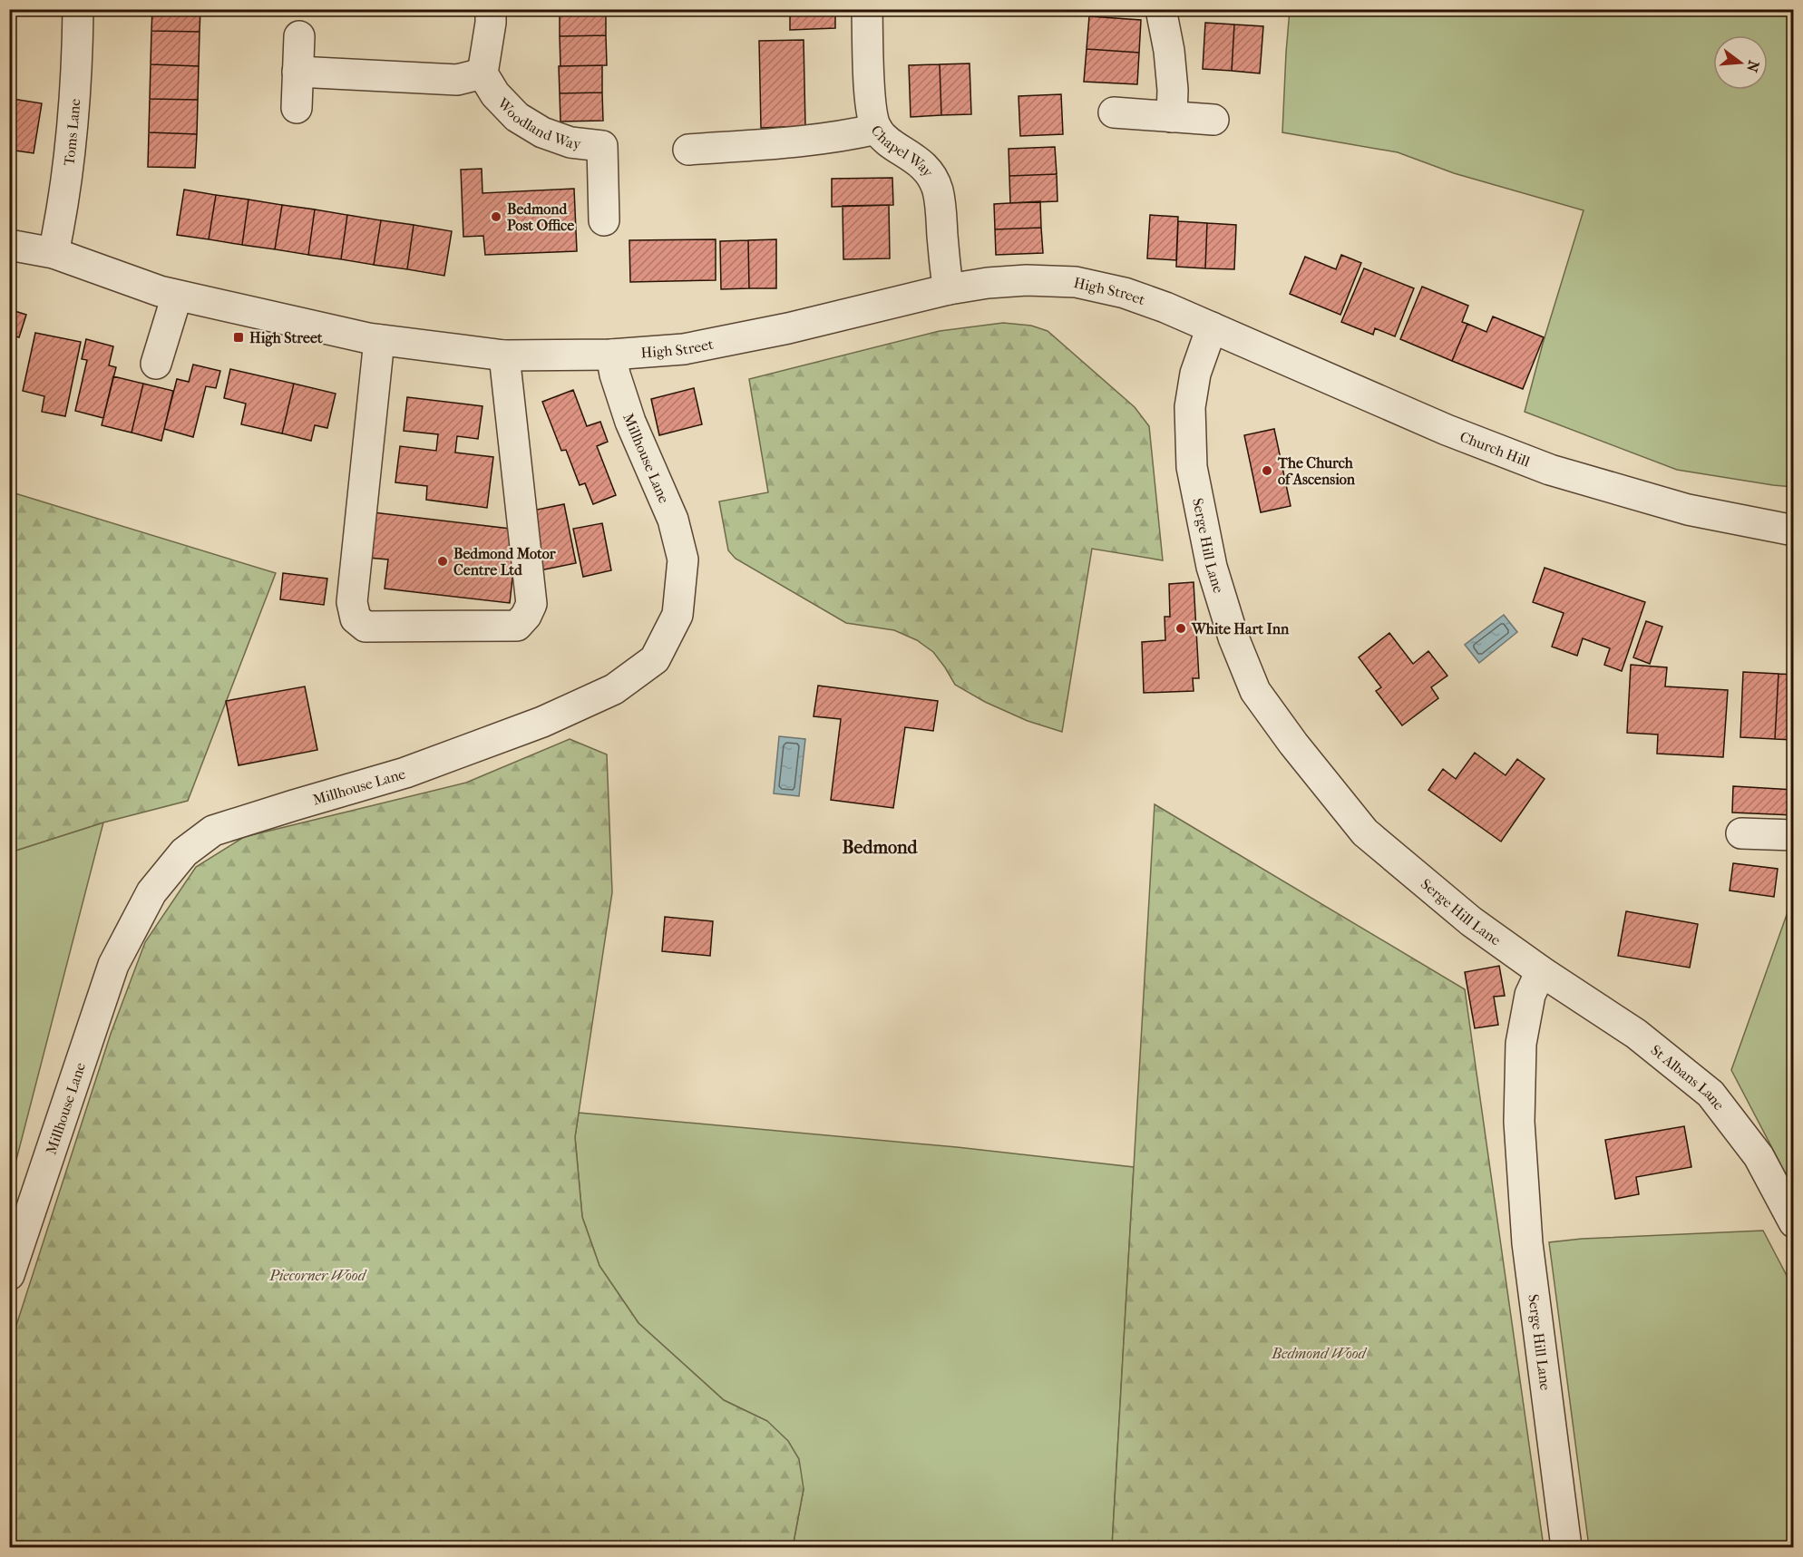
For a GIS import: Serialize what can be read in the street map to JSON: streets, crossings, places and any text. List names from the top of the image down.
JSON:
{
  "streets": {
    "street": [
      "Woodland Way",
      "Toms Lane",
      "Chapel Way",
      "High Street",
      "Church Hill",
      "Millhouse Lane",
      "Serge Hill Lane",
      "St Albans Lane"
    ]
  },
  "crossings": [
    ["Toms Lane", "High Street"],
    ["Chapel Way", "High Street"],
    ["High Street", "Church Hill"],
    ["High Street", "Millhouse Lane"],
    ["High Street", "Serge Hill Lane"],
    ["Church Hill", "Serge Hill Lane"],
    ["Serge Hill Lane", "St Albans Lane"]
  ],
  "districts": ["Bedmond"],
  "parks": ["Piecorner Wood", "Bedmond Wood"],
  "places": {
    "other": [
      "Bedmond Post Office",
      "The Church of Ascension",
      "Bedmond Motor Centre Ltd",
      "White Hart Inn"
    ],
    "transit": ["High Street"]
  },
  "north": "right"
}
